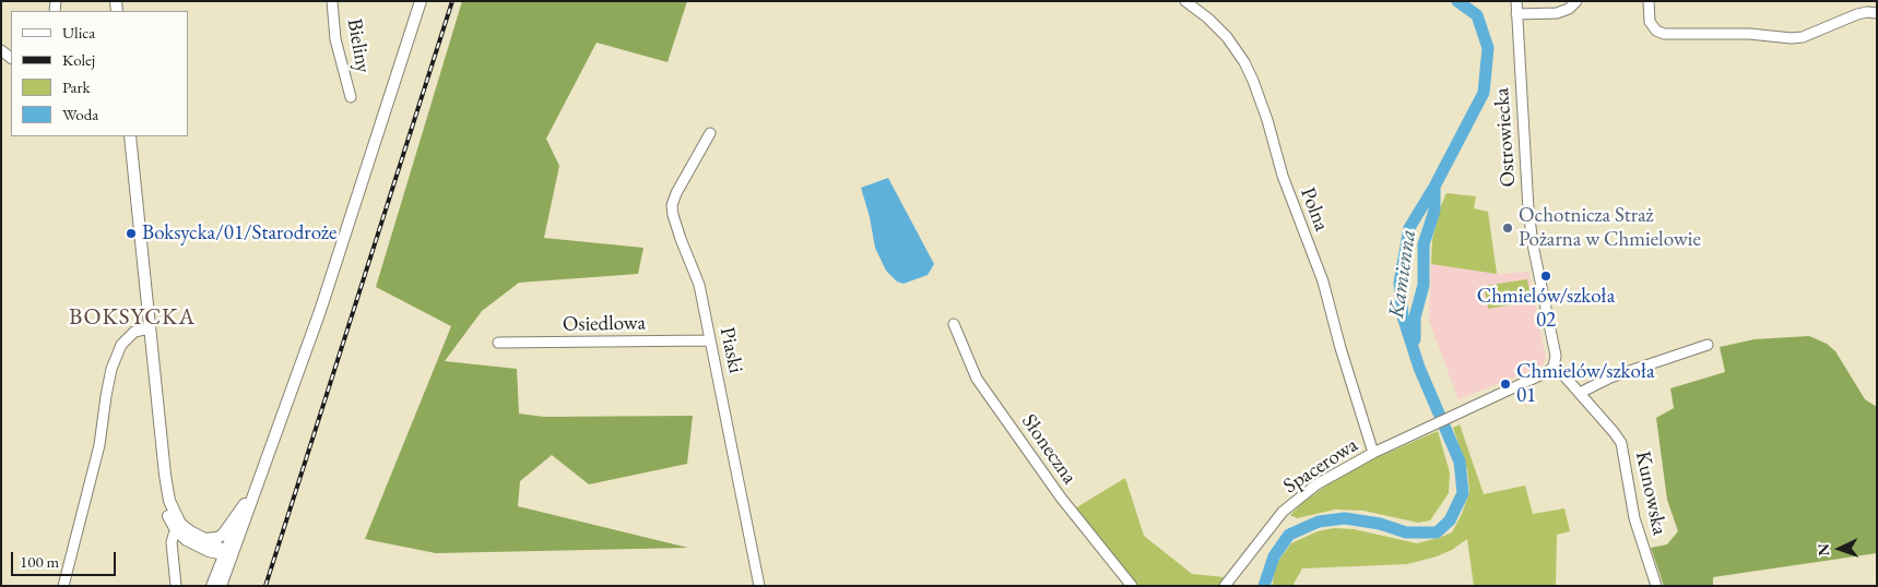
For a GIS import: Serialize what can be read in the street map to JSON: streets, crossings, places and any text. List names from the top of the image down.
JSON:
{
  "streets": {
    "street": [
      "Bieliny",
      "Ostrowiecka",
      "Polna",
      "Osiedlowa",
      "Piaski",
      "Słoneczna",
      "Spacerowa",
      "Kunowska"
    ]
  },
  "crossings": [
    ["Ostrowiecka", "Spacerowa"],
    ["Ostrowiecka", "Kunowska"],
    ["Polna", "Spacerowa"],
    ["Osiedlowa", "Piaski"],
    ["Spacerowa", "Kunowska"]
  ],
  "districts": ["BOKSYCKA"],
  "water": ["Kamienna"],
  "places": [
    "Ochotnicza Straż Pożarna w Chmielowie",
    "Boksycka/01/Starodroże",
    "Chmielów/szkoła 02",
    "Chmielów/szkoła 01"
  ],
  "legend": [
    "Ulica",
    "Kolej",
    "Park",
    "Woda"
  ],
  "scale_bar": "100 m",
  "north": "left"
}
